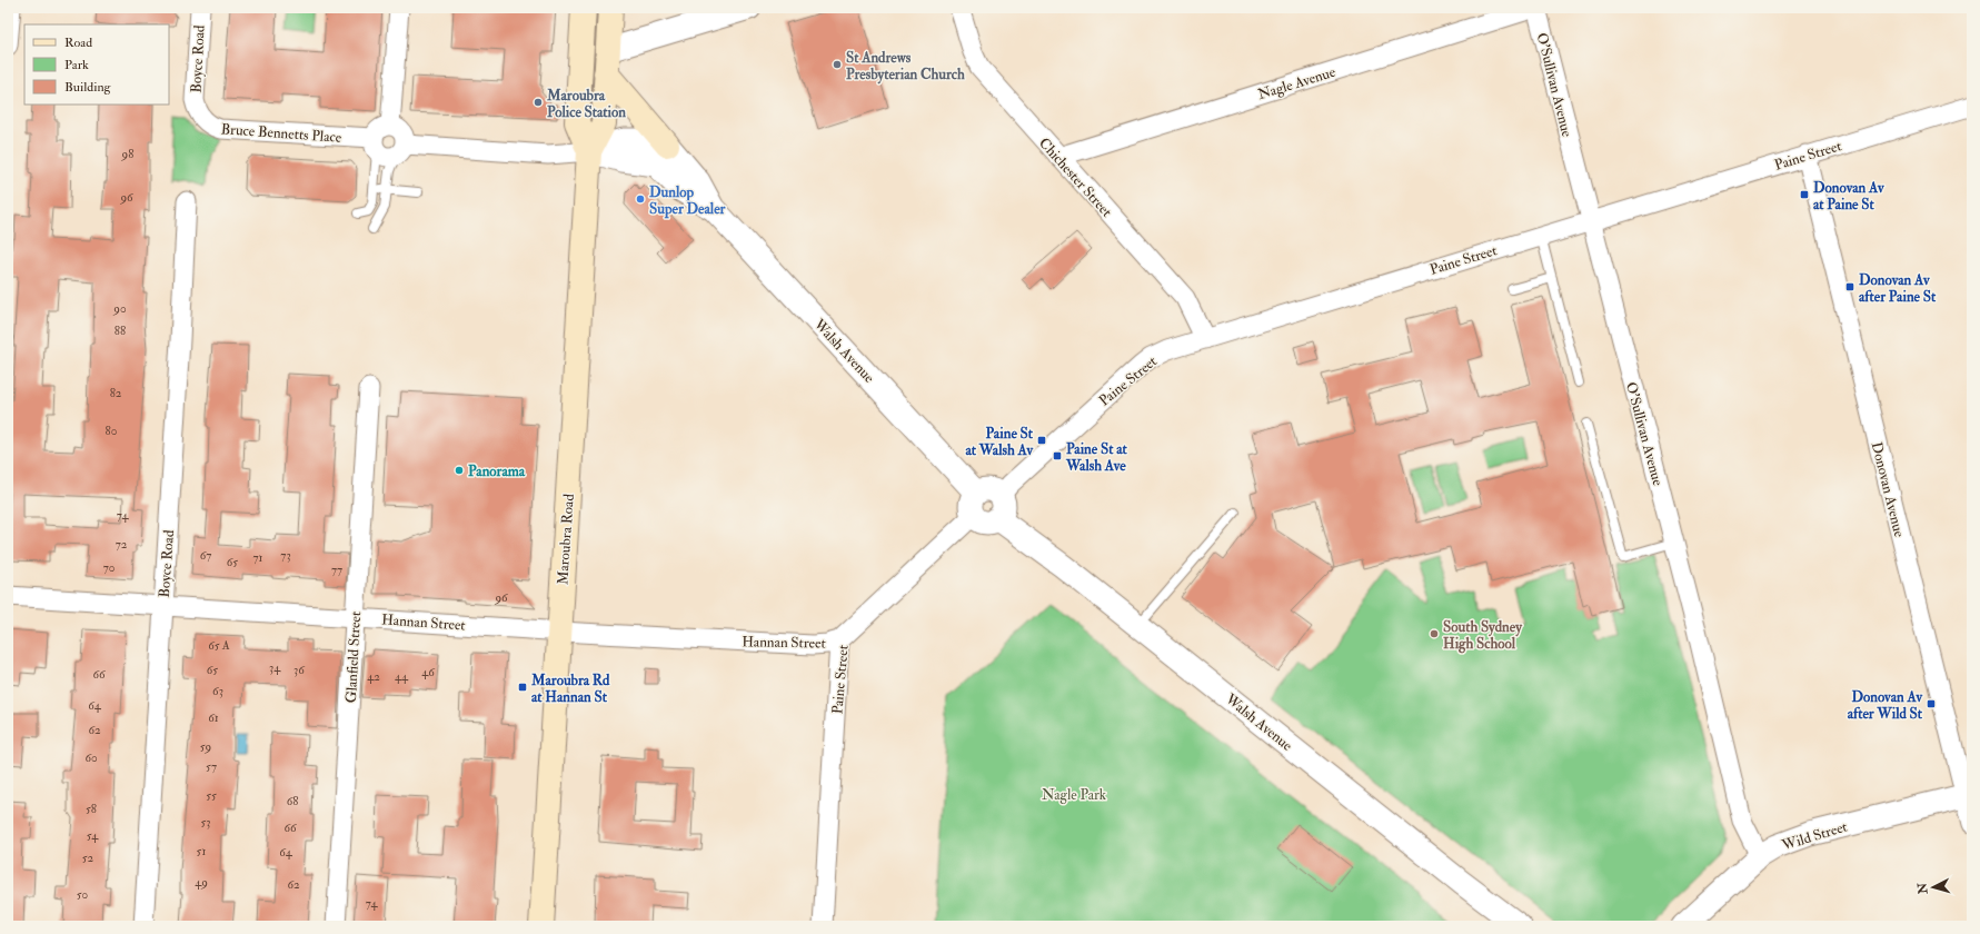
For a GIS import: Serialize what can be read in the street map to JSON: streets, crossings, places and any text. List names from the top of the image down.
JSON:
{
  "streets": {
    "main road": ["Maroubra Road"],
    "street": [
      "Boyce Road",
      "Nagle Avenue",
      "O'Sullivan Avenue",
      "Bruce Bennetts Place",
      "Paine Street",
      "Chichester Street",
      "Walsh Avenue",
      "Donovan Avenue",
      "Hannan Street",
      "Glanfield Street",
      "Wild Street"
    ]
  },
  "crossings": [
    ["Boyce Road", "Bruce Bennetts Place"],
    ["Boyce Road", "Hannan Street"],
    ["Nagle Avenue", "O'Sullivan Avenue"],
    ["Nagle Avenue", "Chichester Street"],
    ["O'Sullivan Avenue", "Paine Street"],
    ["O'Sullivan Avenue", "Wild Street"],
    ["Paine Street", "Chichester Street"],
    ["Paine Street", "Walsh Avenue"],
    ["Paine Street", "Donovan Avenue"],
    ["Paine Street", "Hannan Street"],
    ["Walsh Avenue", "Maroubra Road"],
    ["Donovan Avenue", "Wild Street"],
    ["Maroubra Road", "Hannan Street"],
    ["Hannan Street", "Glanfield Street"]
  ],
  "parks": ["Nagle Park"],
  "places": {
    "other": [
      "St Andrews Presbyterian Church",
      "Maroubra Police Station",
      "Dunlop Super Dealer",
      "Panorama",
      "South Sydney High School"
    ],
    "transit": [
      "Donovan Av at Paine St",
      "Donovan Av after Paine St",
      "Paine St at Walsh Av",
      "Paine St at Walsh Ave",
      "Maroubra Rd at Hannan St",
      "Donovan Av after Wild St"
    ]
  },
  "house_numbers": [
    "98",
    "96",
    "90",
    "88",
    "82",
    "80",
    "74",
    "72",
    "67",
    "73",
    "71",
    "65",
    "70",
    "77",
    "96",
    "65 A",
    "34",
    "65",
    "36",
    "46",
    "66",
    "42",
    "44",
    "63",
    "64",
    "61",
    "62",
    "59",
    "60",
    "57",
    "55",
    "68",
    "58",
    "53",
    "66",
    "54",
    "51",
    "64",
    "52",
    "49",
    "62",
    "50",
    "74"
  ],
  "legend": ["Road", "Park", "Building"],
  "north": "left"
}
